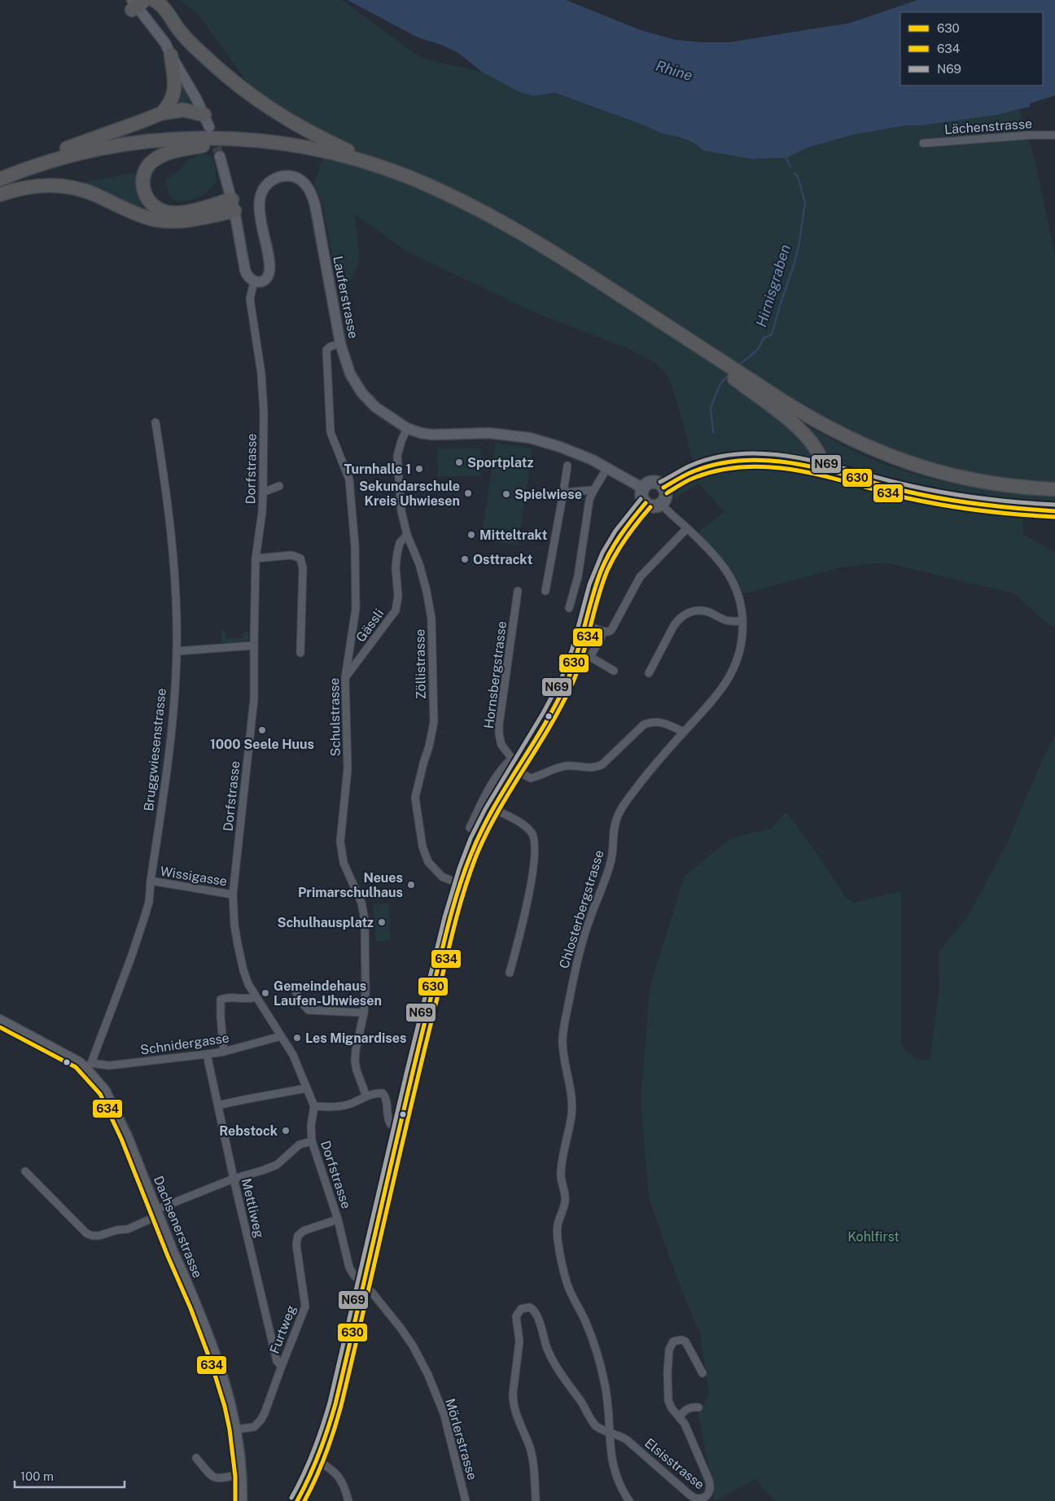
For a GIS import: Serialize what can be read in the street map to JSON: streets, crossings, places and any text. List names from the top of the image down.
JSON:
{
  "streets": {
    "street": [
      "Lächenstrasse",
      "Lauferstrasse",
      "Dorfstrasse",
      "Gässli",
      "Zöllistrasse",
      "Hornsbergstrasse",
      "Schulstrasse",
      "Bruggwiesenstrasse",
      "Wissigasse",
      "Chlosterbergstrasse",
      "Schnidergasse",
      "Mettliweg",
      "Dachsenerstrasse",
      "Furtweg",
      "Mörlerstrasse",
      "Elsisstrasse"
    ]
  },
  "crossings": [
    ["Lauferstrasse", "Dorfstrasse"],
    ["Lauferstrasse", "Zöllistrasse"],
    ["Lauferstrasse", "Schulstrasse"],
    ["Lauferstrasse", "Chlosterbergstrasse"],
    ["Dorfstrasse", "Wissigasse"],
    ["Dorfstrasse", "Schnidergasse"],
    ["Dorfstrasse", "Furtweg"],
    ["Dorfstrasse", "Mörlerstrasse"],
    ["Gässli", "Zöllistrasse"],
    ["Gässli", "Schulstrasse"],
    ["Hornsbergstrasse", "Chlosterbergstrasse"],
    ["Bruggwiesenstrasse", "Wissigasse"],
    ["Bruggwiesenstrasse", "Schnidergasse"],
    ["Bruggwiesenstrasse", "Dachsenerstrasse"],
    ["Chlosterbergstrasse", "Elsisstrasse"],
    ["Schnidergasse", "Mettliweg"],
    ["Schnidergasse", "Dachsenerstrasse"],
    ["Mettliweg", "Furtweg"],
    ["Dachsenerstrasse", "Furtweg"]
  ],
  "water": ["Rhine", "Hirnisgraben"],
  "parks": ["Kohlfirst"],
  "places": [
    "Sportplatz",
    "Turnhalle 1",
    "Sekundarschule Kreis Uhwiesen",
    "Spielwiese",
    "Mitteltrakt",
    "Osttrackt",
    "1000 Seele Huus",
    "Neues Primarschulhaus",
    "Schulhausplatz",
    "Gemeindehaus Laufen-Uhwiesen",
    "Les Mignardises",
    "Rebstock"
  ],
  "lines": ["transit line N69", "transit line 630", "transit line 634"],
  "legend": ["630", "634", "N69"],
  "scale_bar": "100 m"
}
